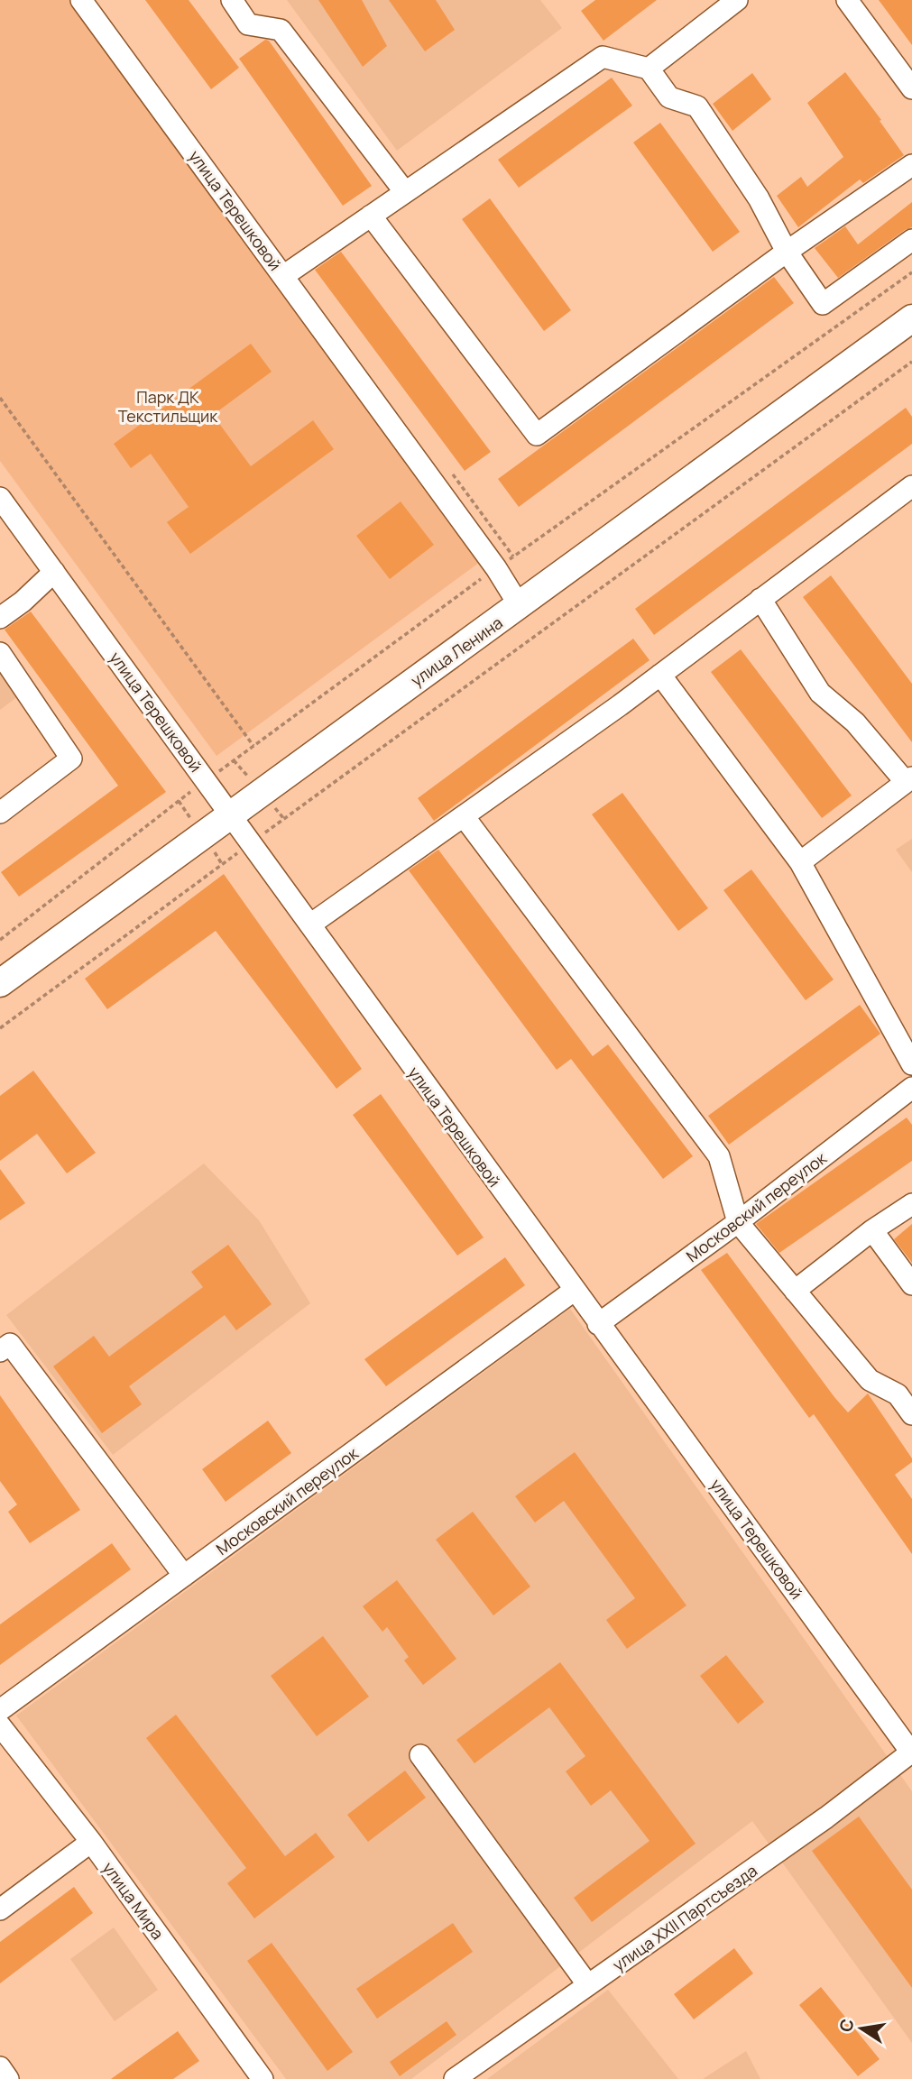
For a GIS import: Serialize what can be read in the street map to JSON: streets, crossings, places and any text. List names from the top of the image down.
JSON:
{
  "streets": {
    "main road": ["улица Ленина"],
    "street": [
      "улица Терешковой",
      "Московский переулок",
      "улица Мира",
      "улица XXII Партсъезда"
    ]
  },
  "crossings": [
    ["улица Терешковой", "улица Ленина"],
    ["улица Терешковой", "Московский переулок"],
    ["улица Терешковой", "улица XXII Партсъезда"]
  ],
  "parks": ["Парк ДК Текстильщик"],
  "north": "left"
}
